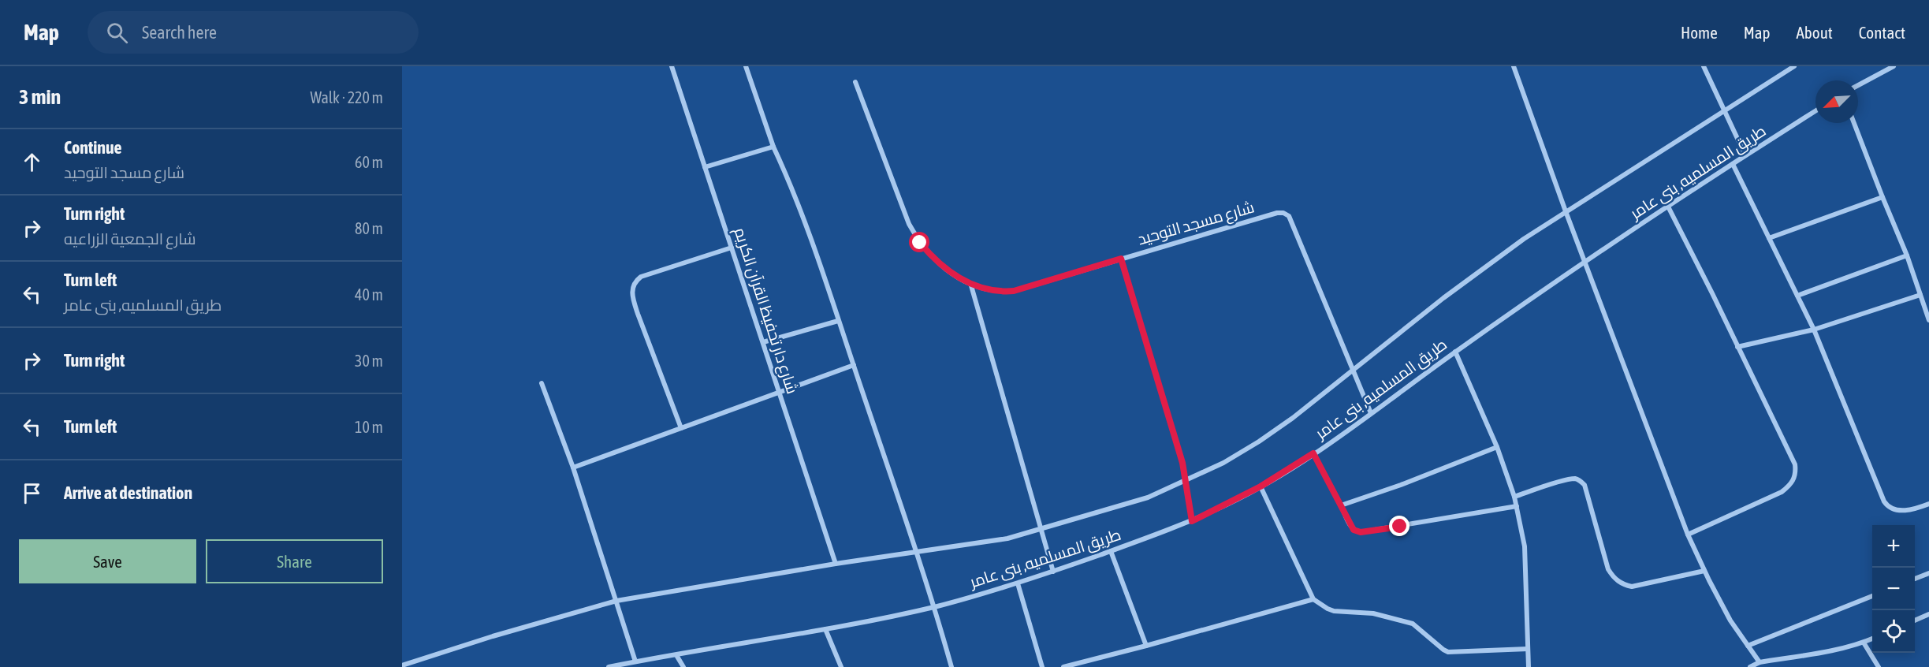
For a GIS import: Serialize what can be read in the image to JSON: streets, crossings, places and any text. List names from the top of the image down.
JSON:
{
  "streets": {
    "street": ["طريق المسلميه, بنى عامر", "شارع مسجد التوحيد", "شارع دار تحفيظ القرآن الكريم"]
  },
  "crossings": [
    ["طريق المسلميه, بنى عامر", "شارع مسجد التوحيد"]
  ],
  "north": "bottom left",
  "page": {
    "header": "Map",
    "search": "Search here",
    "nav": [
      "Home",
      "Map",
      "About",
      "Contact"
    ],
    "heading": ["3 min", "Walk · 220 m"],
    "list": [
      ["Continue", "شارع مسجد التوحيد", "60 m"],
      ["Turn right", "شارع الجمعية الزراعيه", "80 m"],
      ["Turn left", "طريق المسلميه, بنى عامر", "40 m"],
      ["Turn right", "30 m"],
      ["Turn left", "10 m"],
      "Arrive at destination"
    ],
    "buttons": ["Save", "Share"],
    "map_buttons": ["+", "−"]
  }
}
